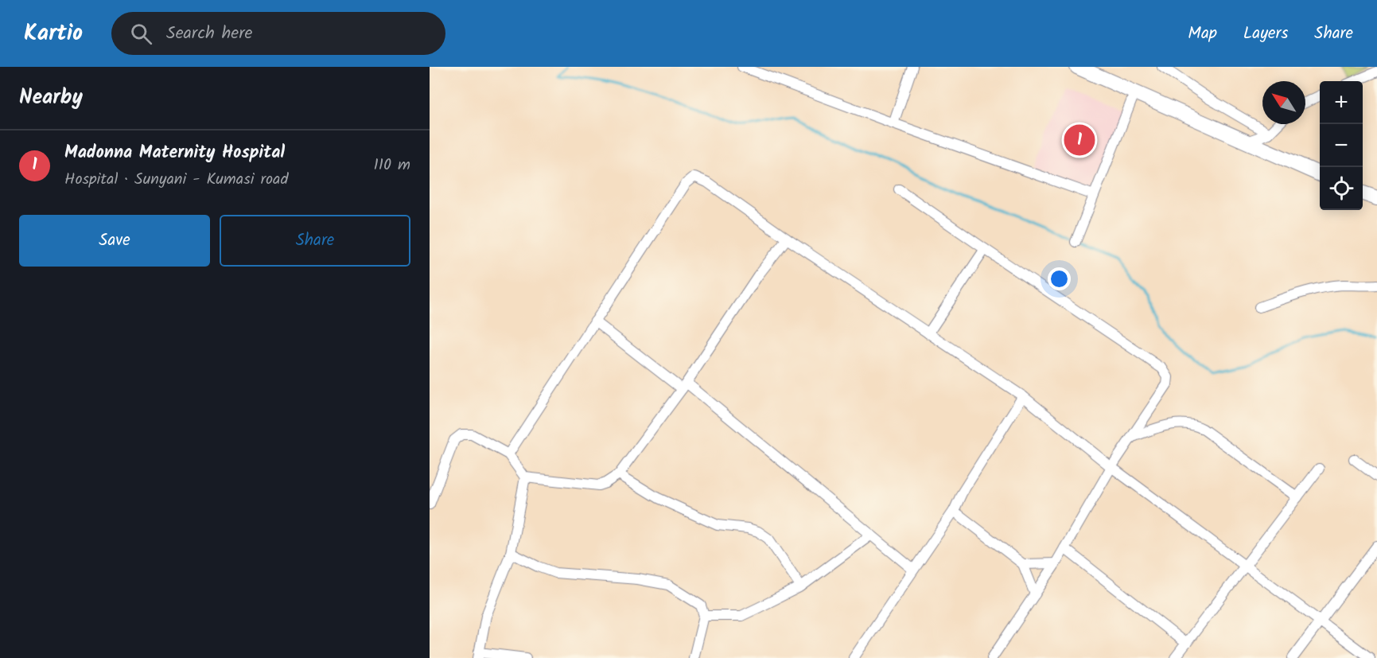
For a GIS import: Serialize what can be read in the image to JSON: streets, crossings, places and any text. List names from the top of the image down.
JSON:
{
  "north": "top left",
  "page": {
    "header": "Kartio",
    "search": "Search here",
    "nav": ["Map", "Layers", "Share"],
    "heading": "Nearby",
    "map_buttons": ["+", "−"],
    "pins": "1",
    "list": [
      {
        "mark": "1",
        "name": "Madonna Maternity Hospital",
        "note": "Hospital · Sunyani - Kumasi road",
        "value": "110 m"
      }
    ],
    "buttons": ["Save", "Share"]
  }
}
